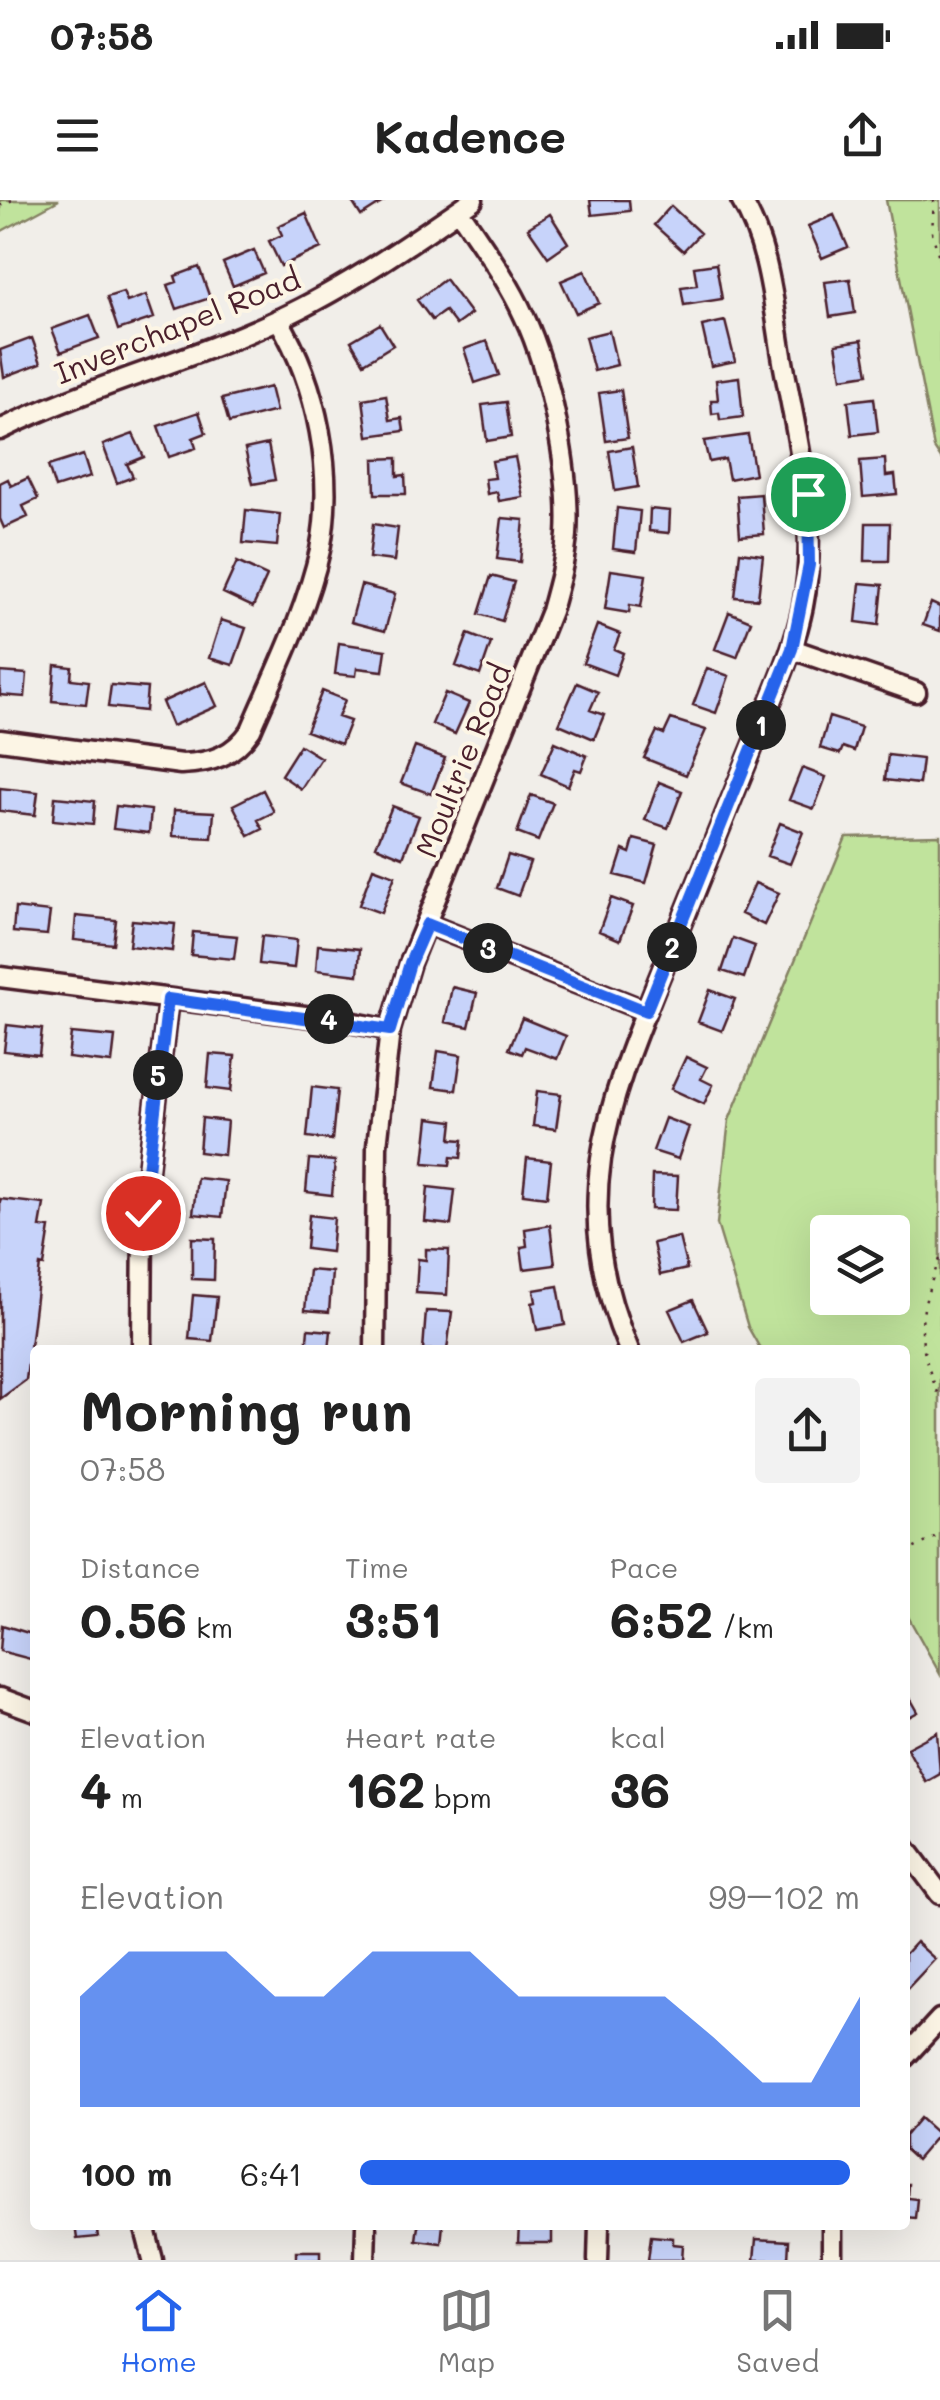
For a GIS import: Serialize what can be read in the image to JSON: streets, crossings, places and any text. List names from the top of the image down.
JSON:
{
  "streets": {
    "street": ["Inverchapel Road", "Moultrie Road"]
  },
  "crossings": [
    ["Inverchapel Road", "Moultrie Road"]
  ],
  "page": {
    "status": "07:58",
    "header": "Kadence",
    "pins": [
      "1",
      "2",
      "3",
      "4",
      "5"
    ],
    "heading": ["Morning run", "07:58"],
    "stats": [
      ["Distance", "0.56 km"],
      ["Time", "3:51"],
      ["Pace", "6:52 /km"],
      ["Elevation", "4 m"],
      ["Heart rate", "162 bpm"],
      ["kcal", "36"]
    ],
    "chart": ["Elevation", "99–102 m"],
    "list": [
      {
        "name": "100 m",
        "note": "6:41"
      }
    ],
    "tabs": ["Home", "Map", "Saved"]
  }
}
